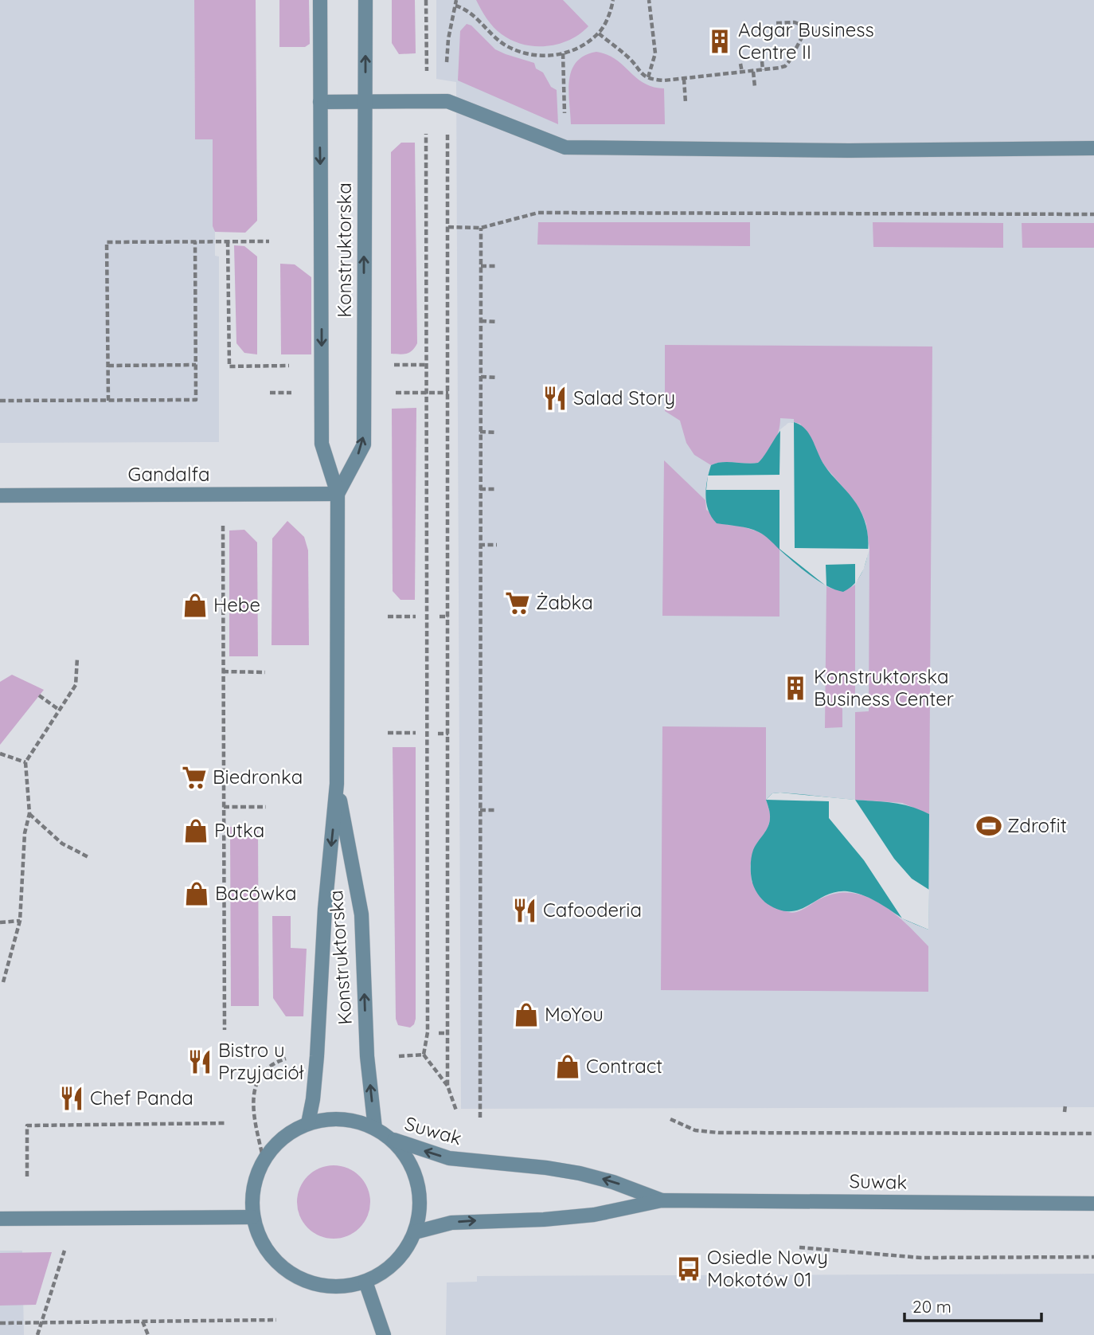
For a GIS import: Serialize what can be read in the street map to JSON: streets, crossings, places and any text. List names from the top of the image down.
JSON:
{
  "streets": {
    "street": ["Konstruktorska", "Gandalfa", "Suwak"]
  },
  "crossings": [
    ["Konstruktorska", "Gandalfa"],
    ["Konstruktorska", "Suwak"]
  ],
  "places": {
    "building": ["Adgar Business Centre II", "Konstruktorska Business Center"],
    "restaurant": [
      "Salad Story",
      "Cafooderia",
      "Bistro u Przyjaciół",
      "Chef Panda"
    ],
    "supermarket": ["Żabka", "Biedronka"],
    "shop": [
      "Hebe",
      "Putka",
      "Bacówka",
      "MoYou",
      "Contract"
    ],
    "sports": ["Zdrofit"],
    "bus stop": ["Osiedle Nowy Mokotów 01"]
  },
  "scale_bar": "20 m"
}
